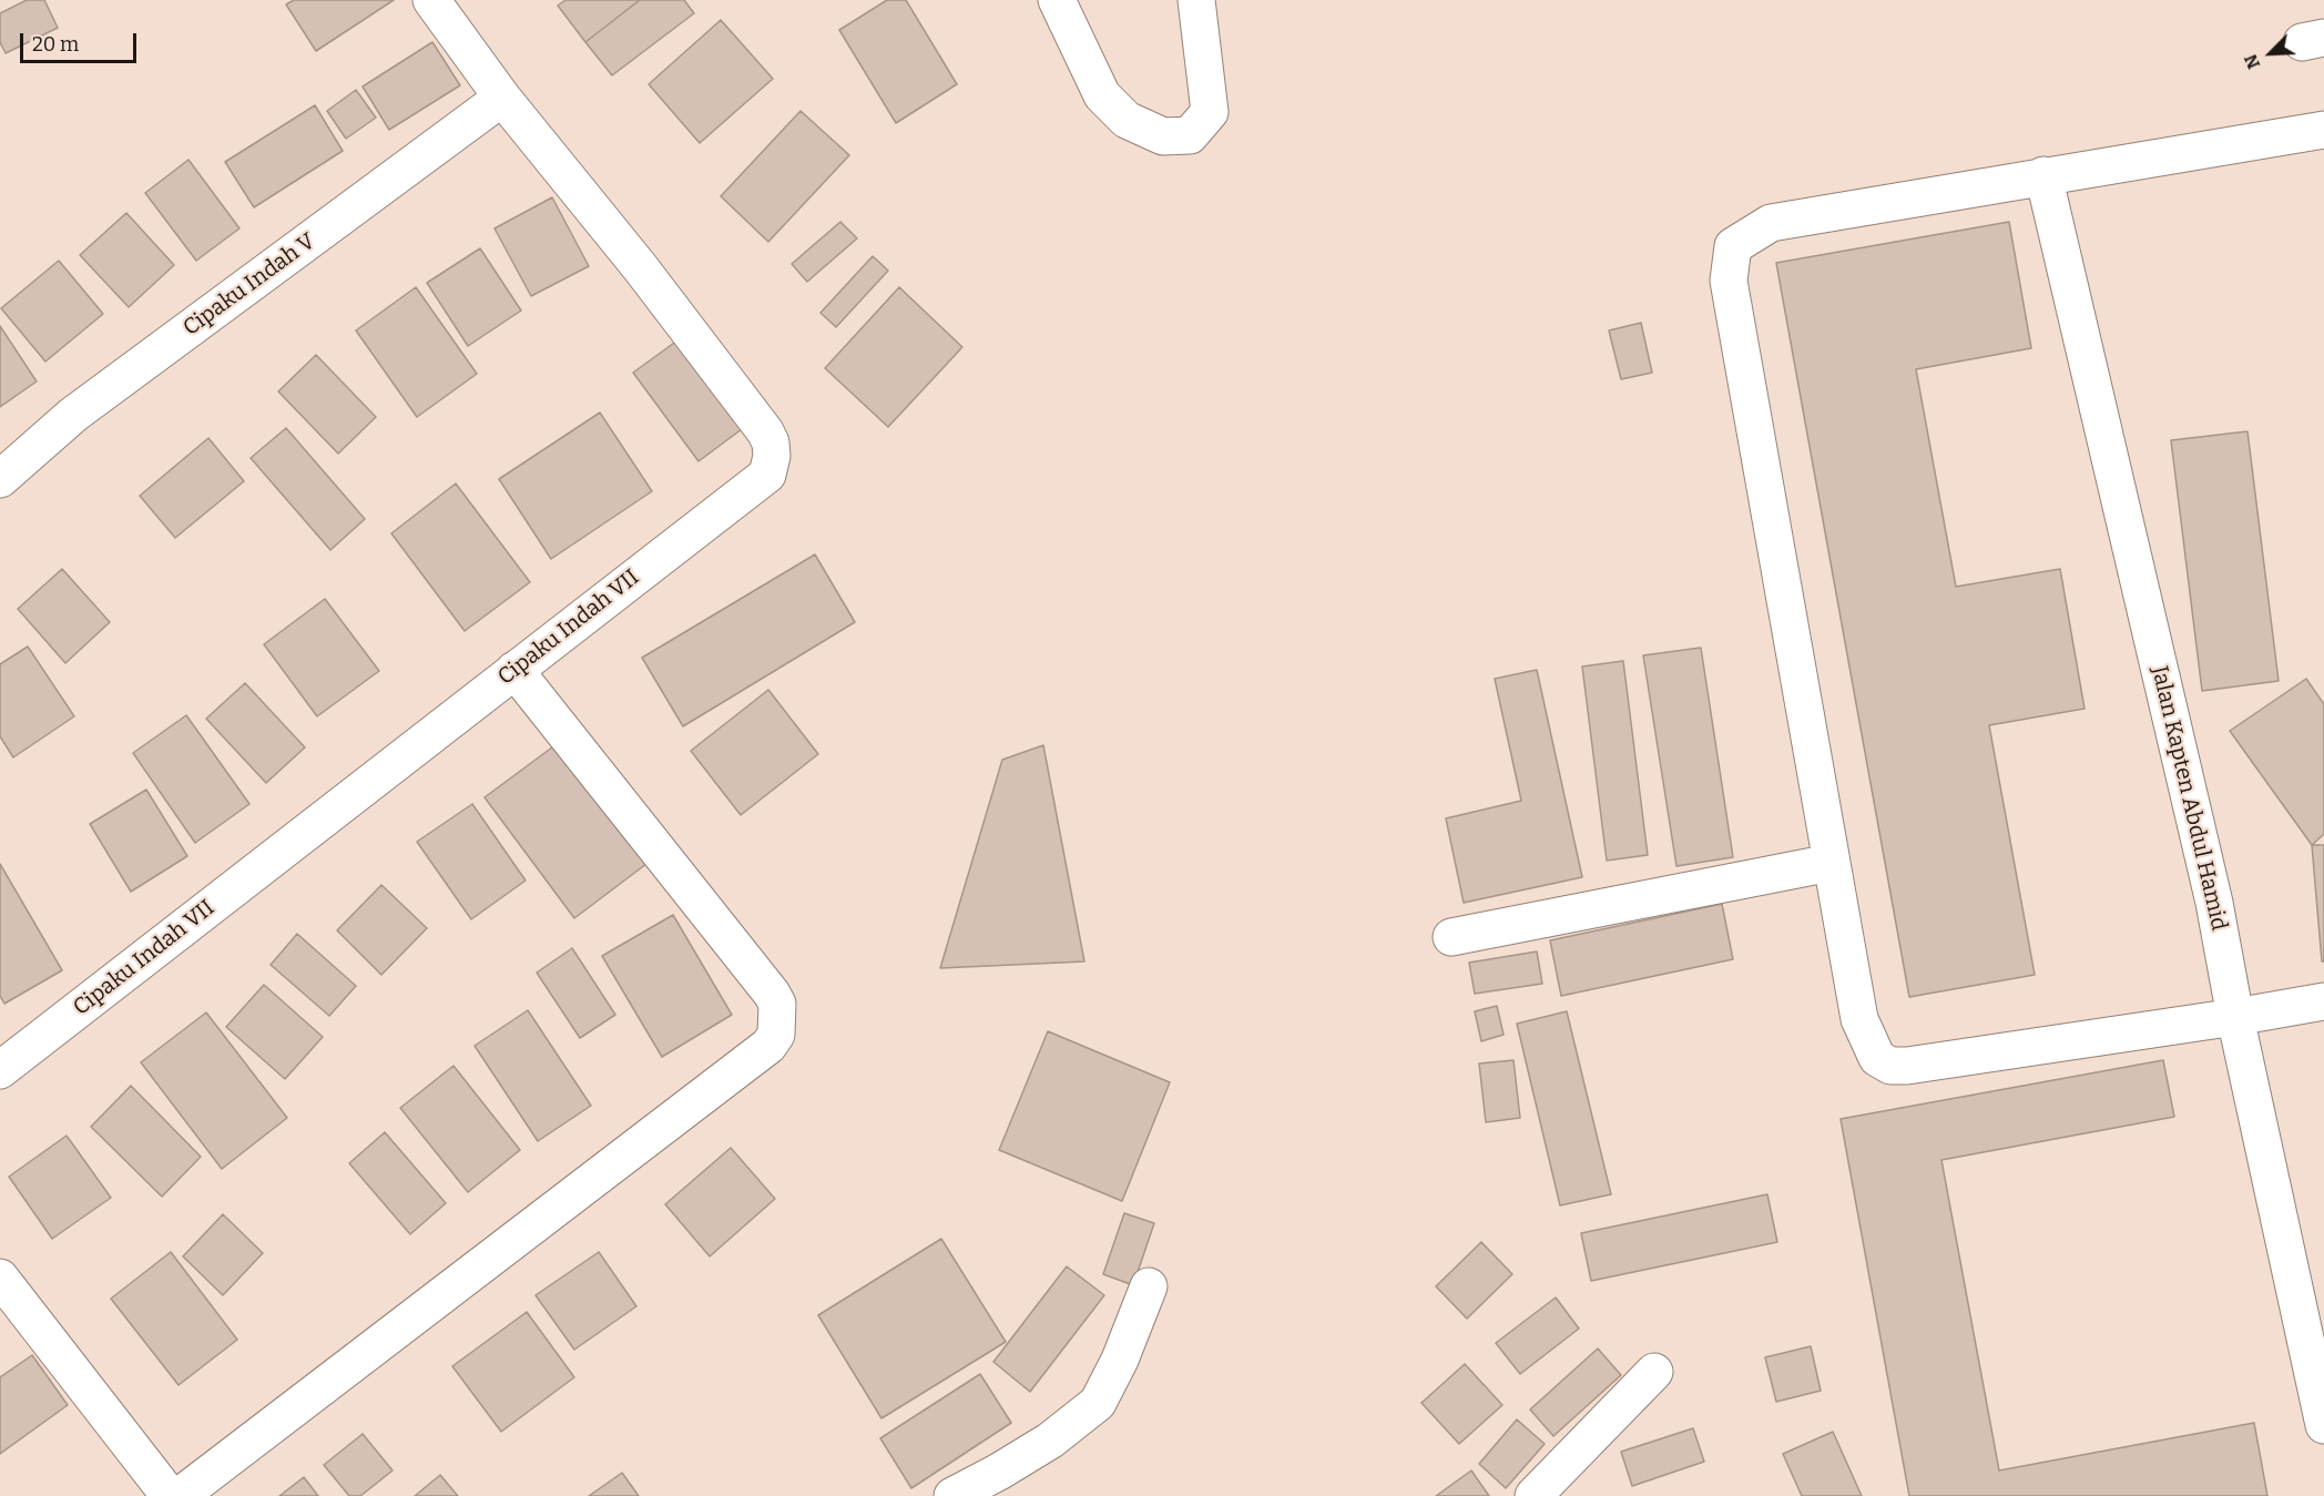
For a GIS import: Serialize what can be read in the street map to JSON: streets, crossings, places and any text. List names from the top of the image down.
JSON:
{
  "streets": {
    "street": ["Cipaku Indah V", "Cipaku Indah VII", "Jalan Kapten Abdul Hamid"]
  },
  "crossings": [
    ["Cipaku Indah V", "Cipaku Indah VII"]
  ],
  "scale_bar": "20 m",
  "north": "bottom left"
}
